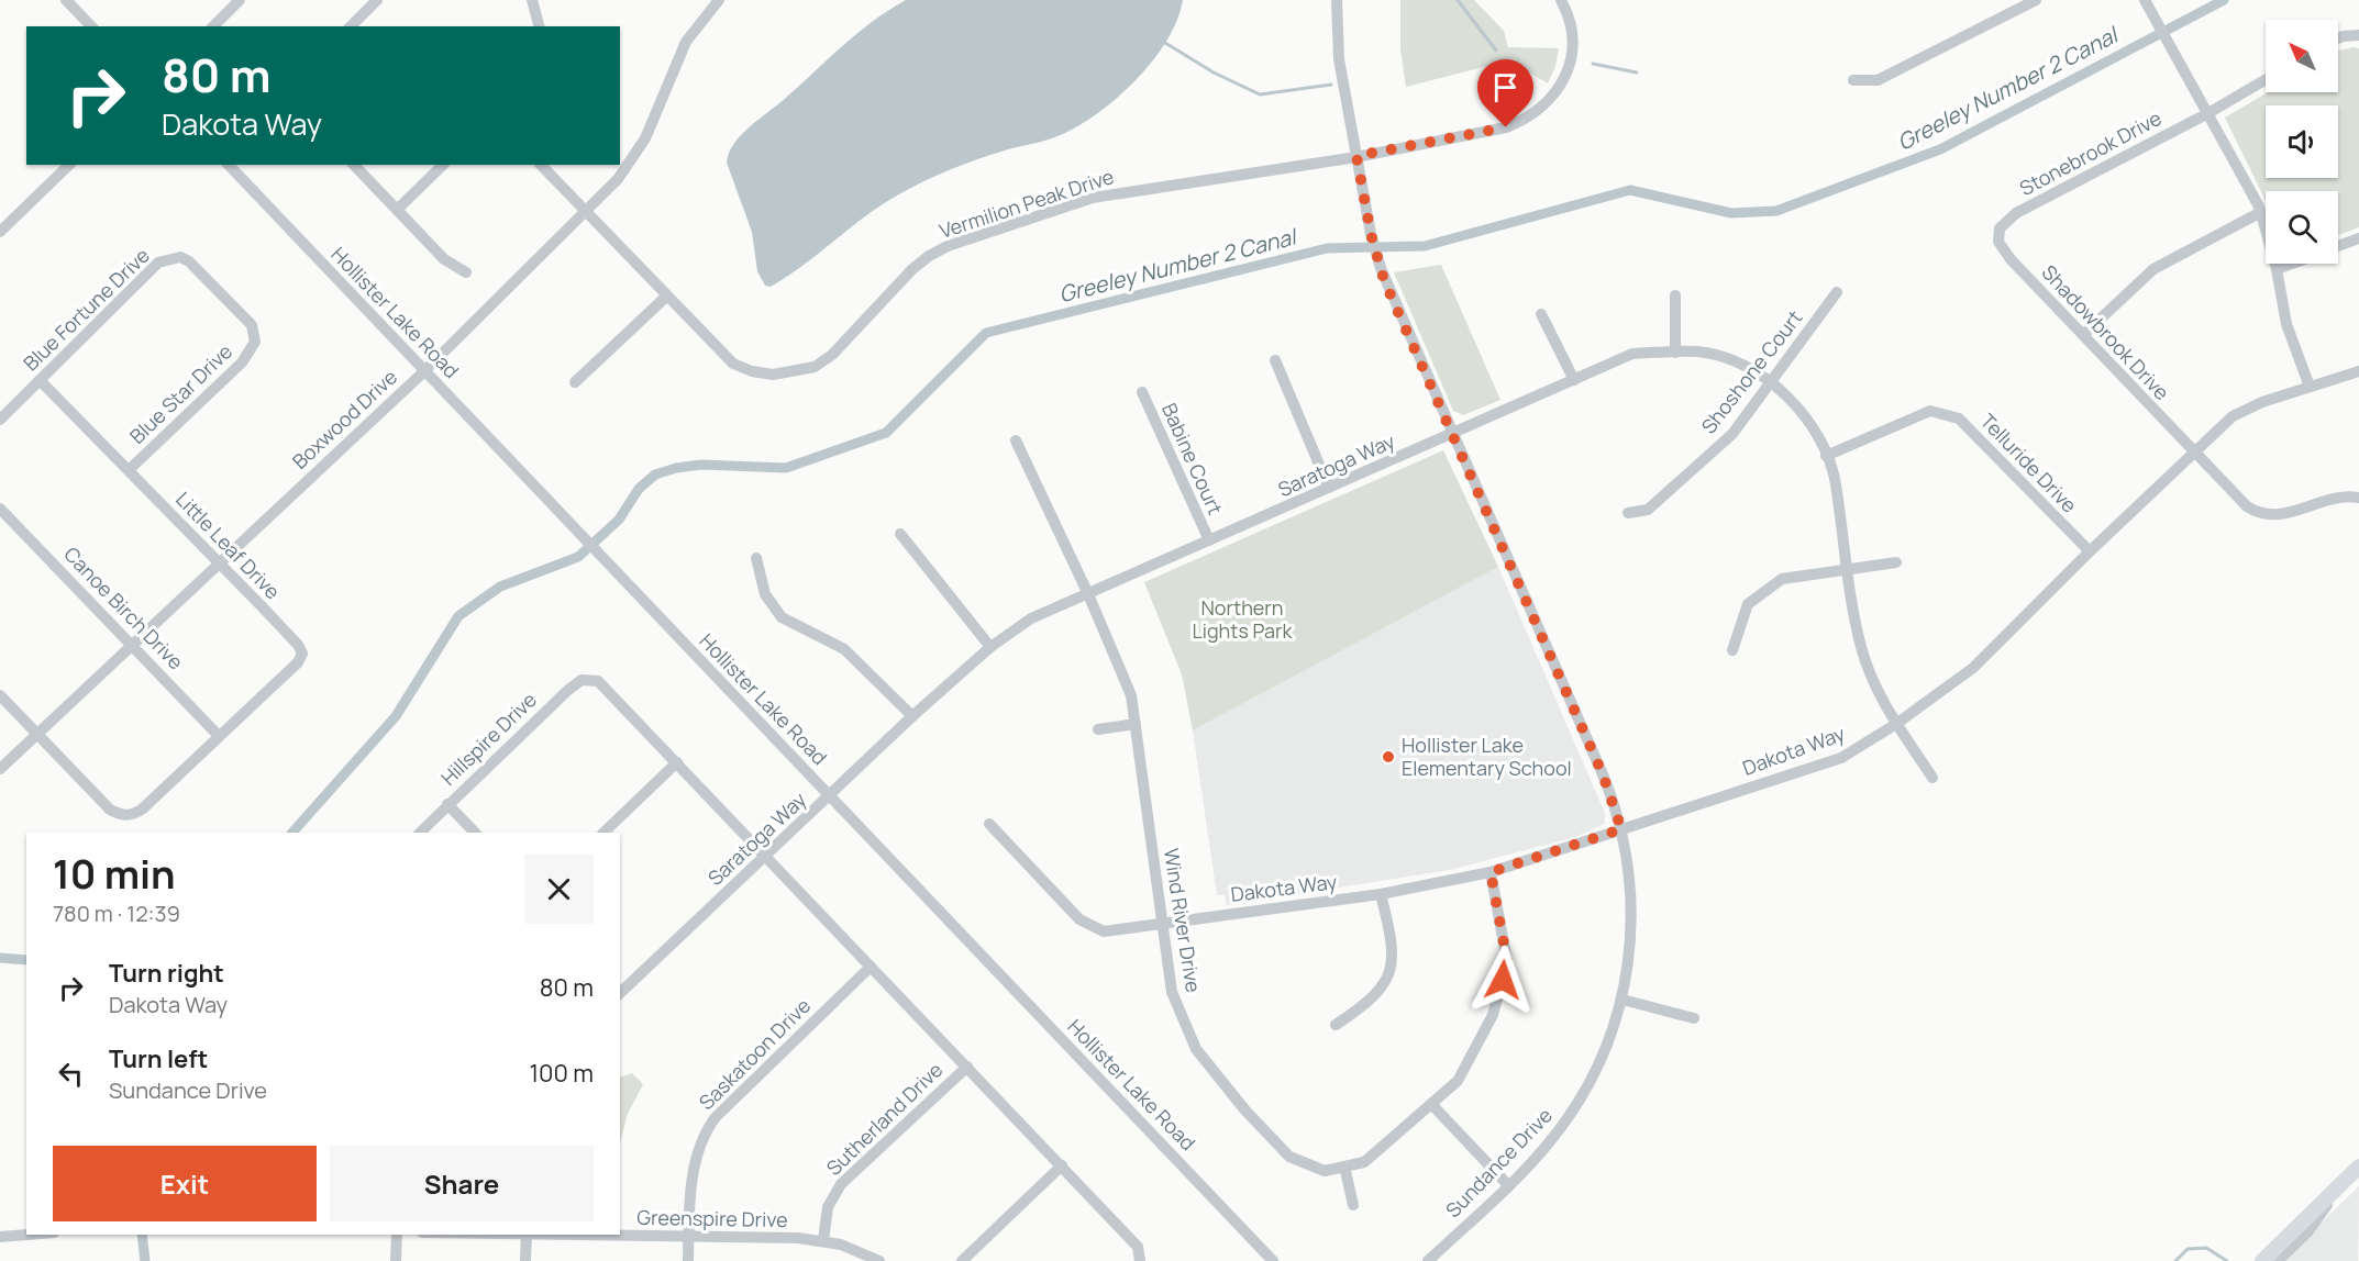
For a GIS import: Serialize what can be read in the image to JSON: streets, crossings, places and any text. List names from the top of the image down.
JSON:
{
  "streets": {
    "street": [
      "Stonebrook Drive",
      "Vermilion Peak Drive",
      "Blue Fortune Drive",
      "Hollister Lake Road",
      "Shadowbrook Drive",
      "Shoshone Court",
      "Blue Star Drive",
      "Boxwood Drive",
      "Babine Court",
      "Telluride Drive",
      "Saratoga Way",
      "Little Leaf Drive",
      "Canoe Birch Drive",
      "Hillspire Drive",
      "Dakota Way",
      "Wind River Drive",
      "Saskatoon Drive",
      "Sutherland Drive",
      "Sundance Drive",
      "Greenspire Drive"
    ]
  },
  "crossings": [
    ["Stonebrook Drive", "Shadowbrook Drive"],
    ["Vermilion Peak Drive", "Boxwood Drive"],
    ["Vermilion Peak Drive", "Sundance Drive"],
    ["Blue Fortune Drive", "Blue Star Drive"],
    ["Blue Fortune Drive", "Little Leaf Drive"],
    ["Hollister Lake Road", "Boxwood Drive"],
    ["Hollister Lake Road", "Saratoga Way"],
    ["Shadowbrook Drive", "Dakota Way"],
    ["Shoshone Court", "Saratoga Way"],
    ["Blue Star Drive", "Little Leaf Drive"],
    ["Boxwood Drive", "Little Leaf Drive"],
    ["Boxwood Drive", "Canoe Birch Drive"],
    ["Babine Court", "Saratoga Way"],
    ["Telluride Drive", "Saratoga Way"],
    ["Telluride Drive", "Dakota Way"],
    ["Saratoga Way", "Dakota Way"],
    ["Saratoga Way", "Wind River Drive"],
    ["Saratoga Way", "Sundance Drive"],
    ["Little Leaf Drive", "Canoe Birch Drive"],
    ["Dakota Way", "Wind River Drive"],
    ["Dakota Way", "Sundance Drive"],
    ["Saskatoon Drive", "Greenspire Drive"],
    ["Sutherland Drive", "Greenspire Drive"]
  ],
  "water": ["Greeley Number 2 Canal"],
  "parks": ["Northern Lights Park"],
  "places": ["Hollister Lake Elementary School"],
  "north": "top left",
  "page": {
    "turn": ["80 m", "Dakota Way"],
    "heading": ["10 min", "780 m · 12:39"],
    "list": [
      {
        "name": "Turn right",
        "note": "Dakota Way",
        "value": "80 m"
      },
      {
        "name": "Turn left",
        "note": "Sundance Drive",
        "value": "100 m"
      }
    ],
    "buttons": ["Exit", "Share"]
  }
}
